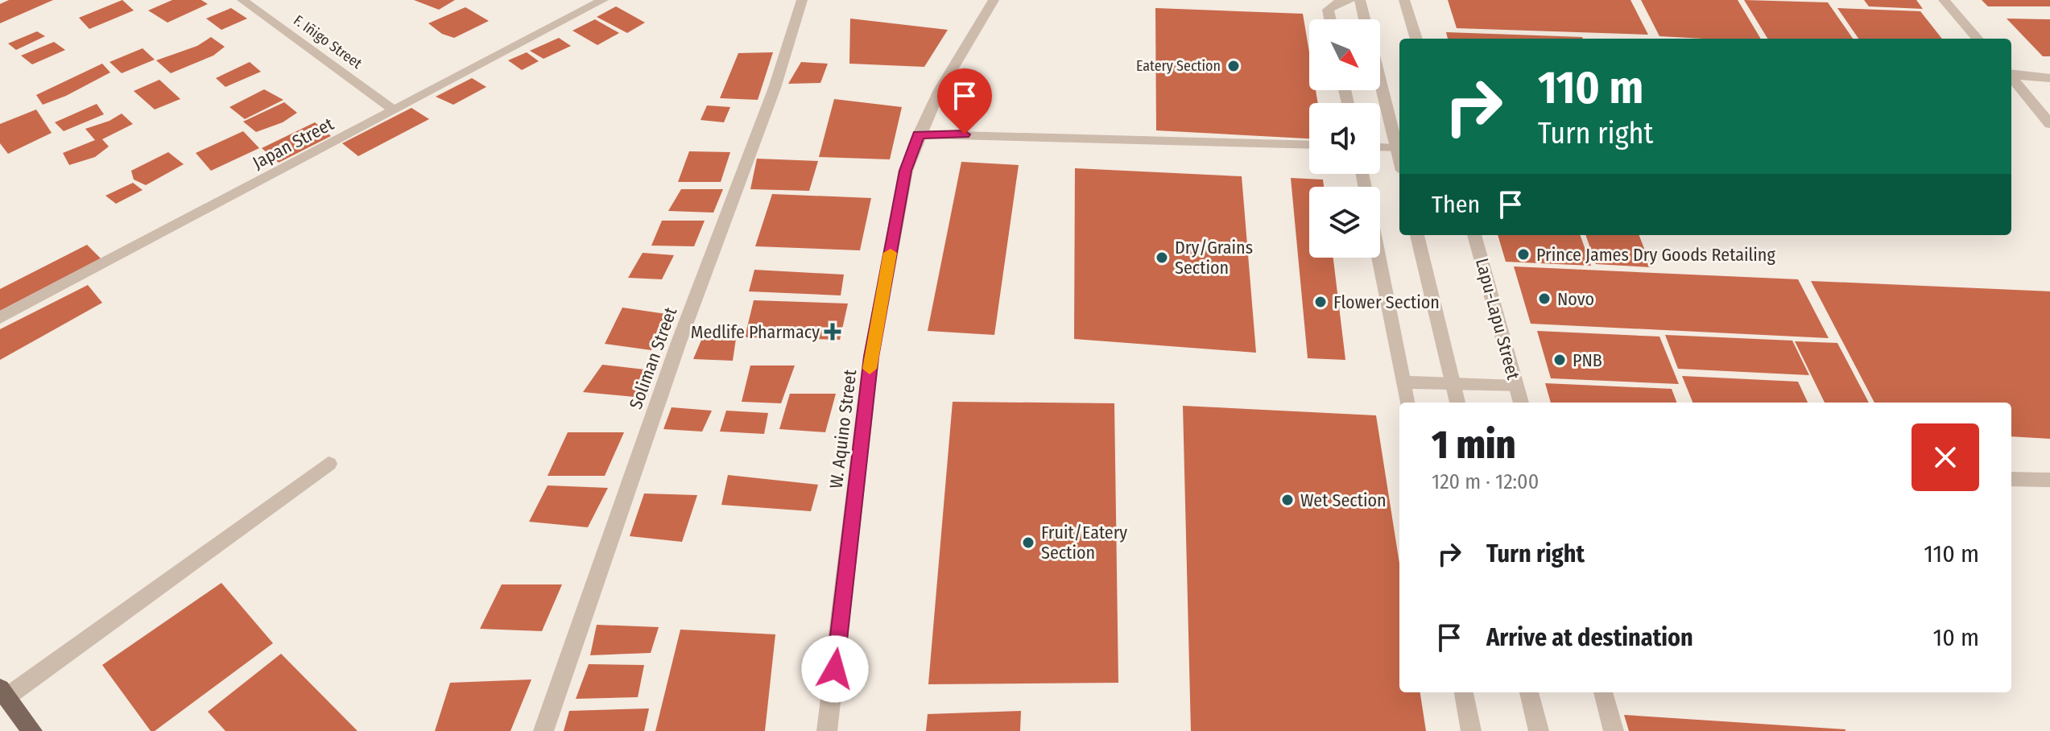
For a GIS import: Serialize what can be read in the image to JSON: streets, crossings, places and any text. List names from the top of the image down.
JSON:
{
  "streets": {
    "street": [
      "F. Iñigo Street",
      "Japan Street",
      "Lapu-Lapu Street",
      "Soliman Street",
      "W. Aquino Street"
    ]
  },
  "crossings": [
    ["F. Iñigo Street", "Japan Street"]
  ],
  "places": {
    "other": [
      "Eatery Section",
      "Prince James Dry Goods Retailing",
      "Dry/Grains Section",
      "Novo",
      "Flower Section",
      "PNB",
      "Wet Section",
      "Fruit/Eatery Section"
    ],
    "health": ["Medlife Pharmacy"]
  },
  "north": "bottom right",
  "page": {
    "turn": ["110 m", "Turn right"],
    "then": "Then",
    "heading": ["1 min", "120 m · 12:00"],
    "list": [
      {
        "name": "Turn right",
        "value": "110 m"
      },
      {
        "name": "Arrive at destination",
        "value": "10 m"
      }
    ]
  }
}
